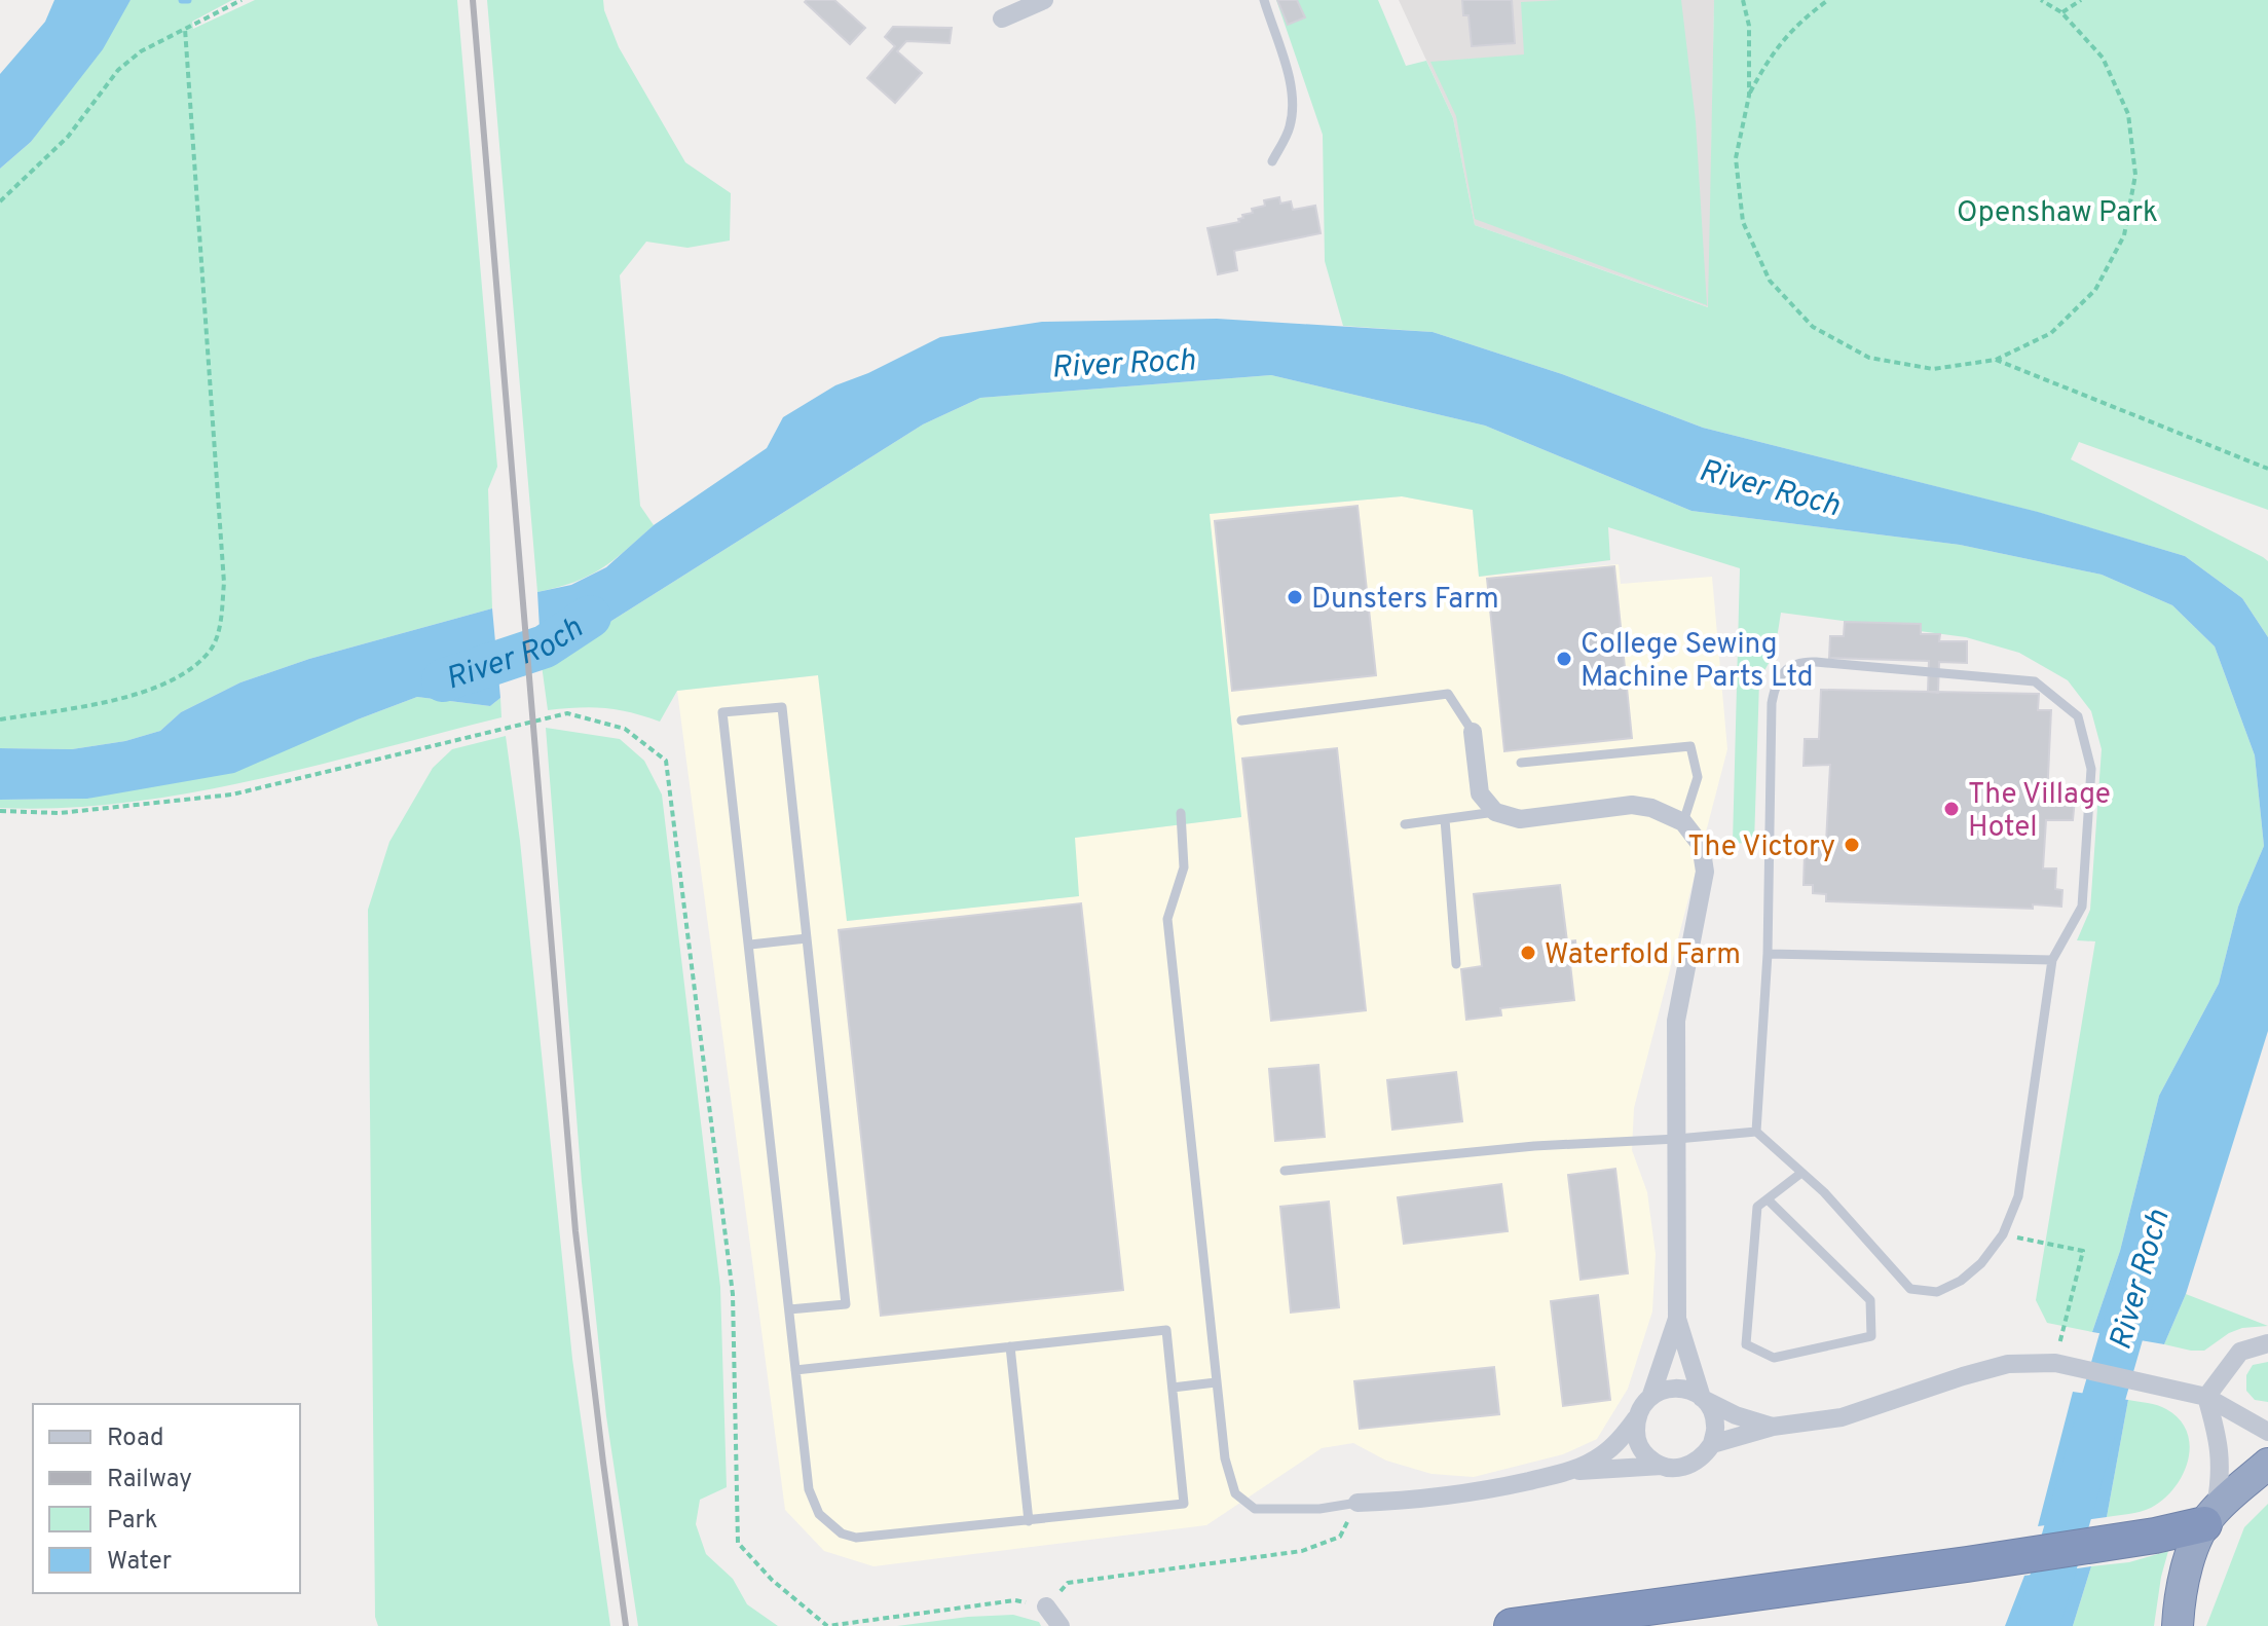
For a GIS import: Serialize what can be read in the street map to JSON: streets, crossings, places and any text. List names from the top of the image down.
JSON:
{
  "water": ["River Roch"],
  "parks": ["Openshaw Park"],
  "places": [
    "Dunsters Farm",
    "College Sewing Machine Parts Ltd",
    "The Village Hotel",
    "The Victory",
    "Waterfold Farm"
  ],
  "legend": [
    "Road",
    "Railway",
    "Park",
    "Water"
  ]
}
